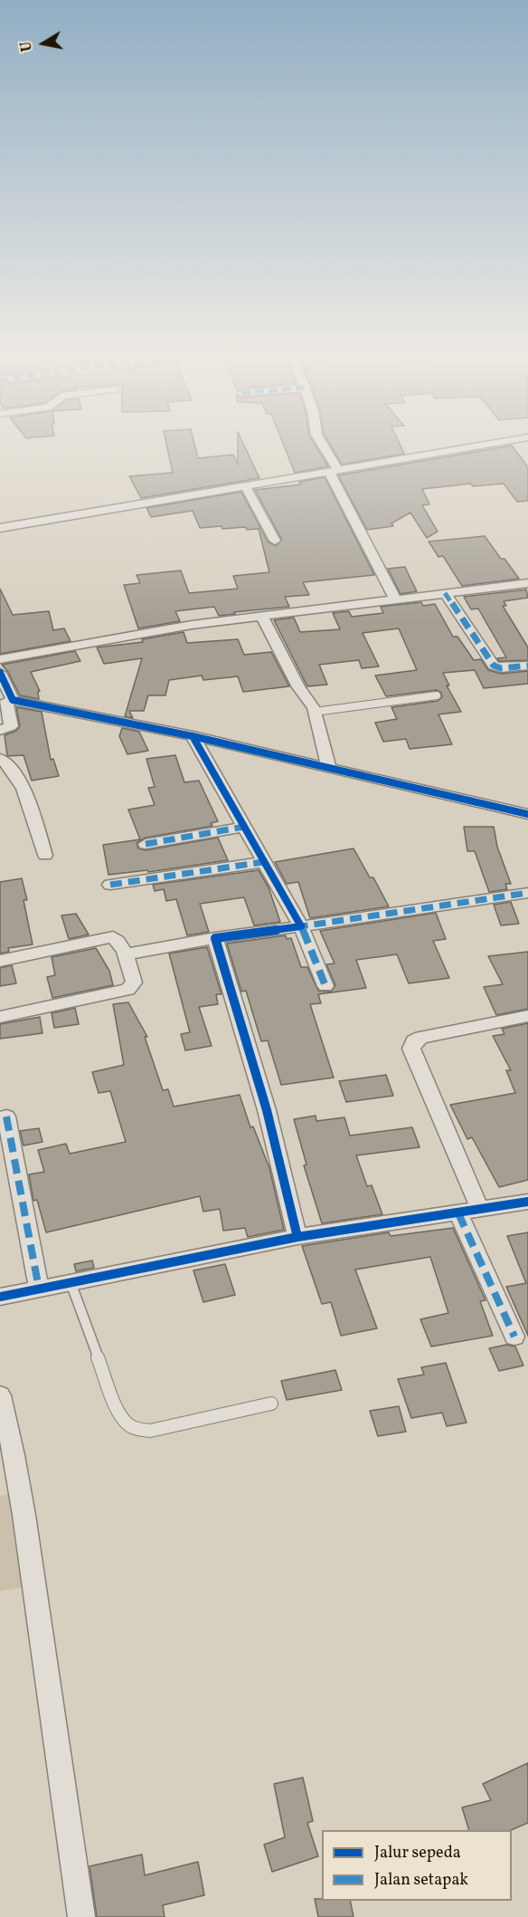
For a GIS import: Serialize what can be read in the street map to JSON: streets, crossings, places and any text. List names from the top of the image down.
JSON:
{
  "legend": ["Jalur sepeda", "Jalan setapak"],
  "north": "left"
}
